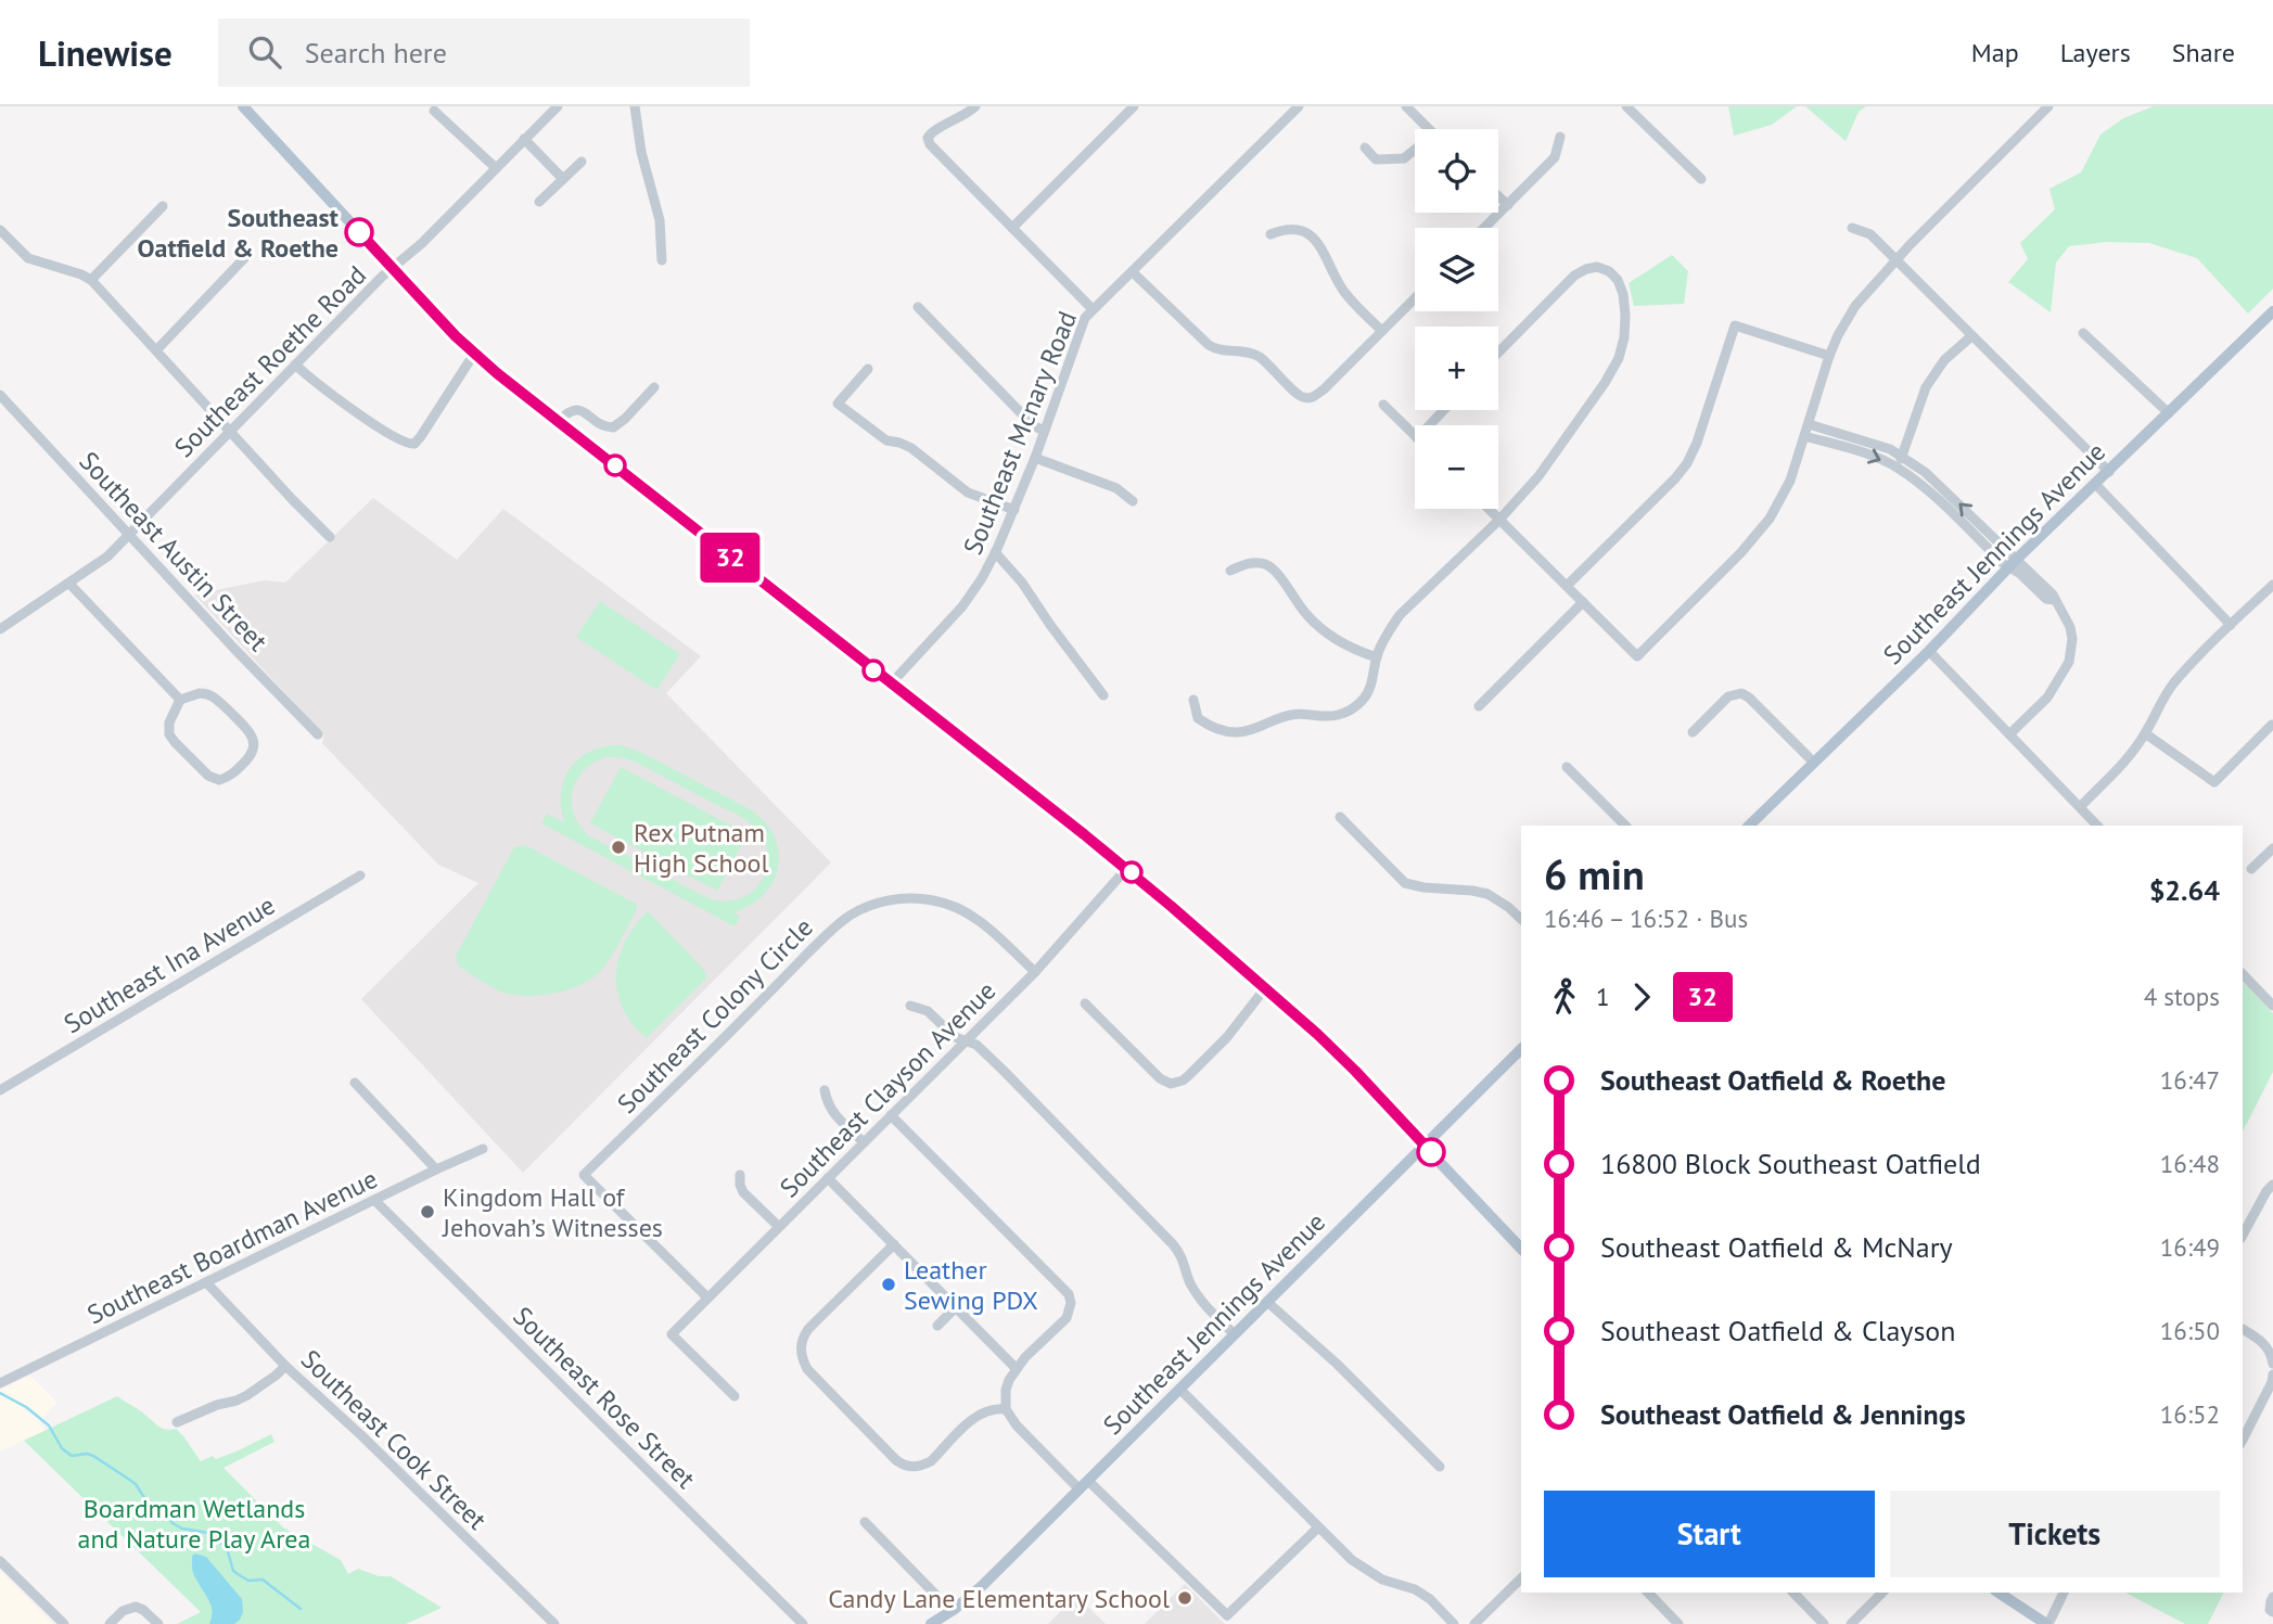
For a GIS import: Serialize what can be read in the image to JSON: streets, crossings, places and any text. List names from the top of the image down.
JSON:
{
  "streets": {
    "main road": ["Southeast Jennings Avenue"],
    "street": [
      "Southeast Roethe Road",
      "Southeast Mcnary Road",
      "Southeast Austin Street",
      "Southeast Ina Avenue",
      "Southeast Colony Circle",
      "Southeast Clayson Avenue",
      "Southeast Boardman Avenue",
      "Southeast Rose Street",
      "Southeast Cook Street"
    ]
  },
  "crossings": [
    ["Southeast Roethe Road", "Southeast Austin Street"],
    ["Southeast Colony Circle", "Southeast Clayson Avenue"],
    ["Southeast Boardman Avenue", "Southeast Rose Street"],
    ["Southeast Boardman Avenue", "Southeast Cook Street"]
  ],
  "parks": ["Boardman Wetlands and Nature Play Area"],
  "places": [
    "Southeast Oatfield & Roethe",
    "Rex Putnam High School",
    "Kingdom Hall of Jehovah’s Witnesses",
    "Leather Sewing PDX",
    "Candy Lane Elementary School"
  ],
  "lines": ["bus line 32"],
  "page": {
    "header": "Linewise",
    "search": "Search here",
    "nav": ["Map", "Layers", "Share"],
    "on_map": "32",
    "map_buttons": ["+", "−"],
    "heading": ["6 min", "16:46 – 16:52 · Bus", "$2.64"],
    "legs": ["1", "32", "4 stops"],
    "list": [
      {
        "name": "Southeast Oatfield & Roethe",
        "value": "16:47"
      },
      {
        "name": "16800 Block Southeast Oatfield",
        "value": "16:48"
      },
      {
        "name": "Southeast Oatfield & McNary",
        "value": "16:49"
      },
      {
        "name": "Southeast Oatfield & Clayson",
        "value": "16:50"
      },
      {
        "name": "Southeast Oatfield & Jennings",
        "value": "16:52"
      }
    ],
    "buttons": ["Start", "Tickets"]
  }
}
